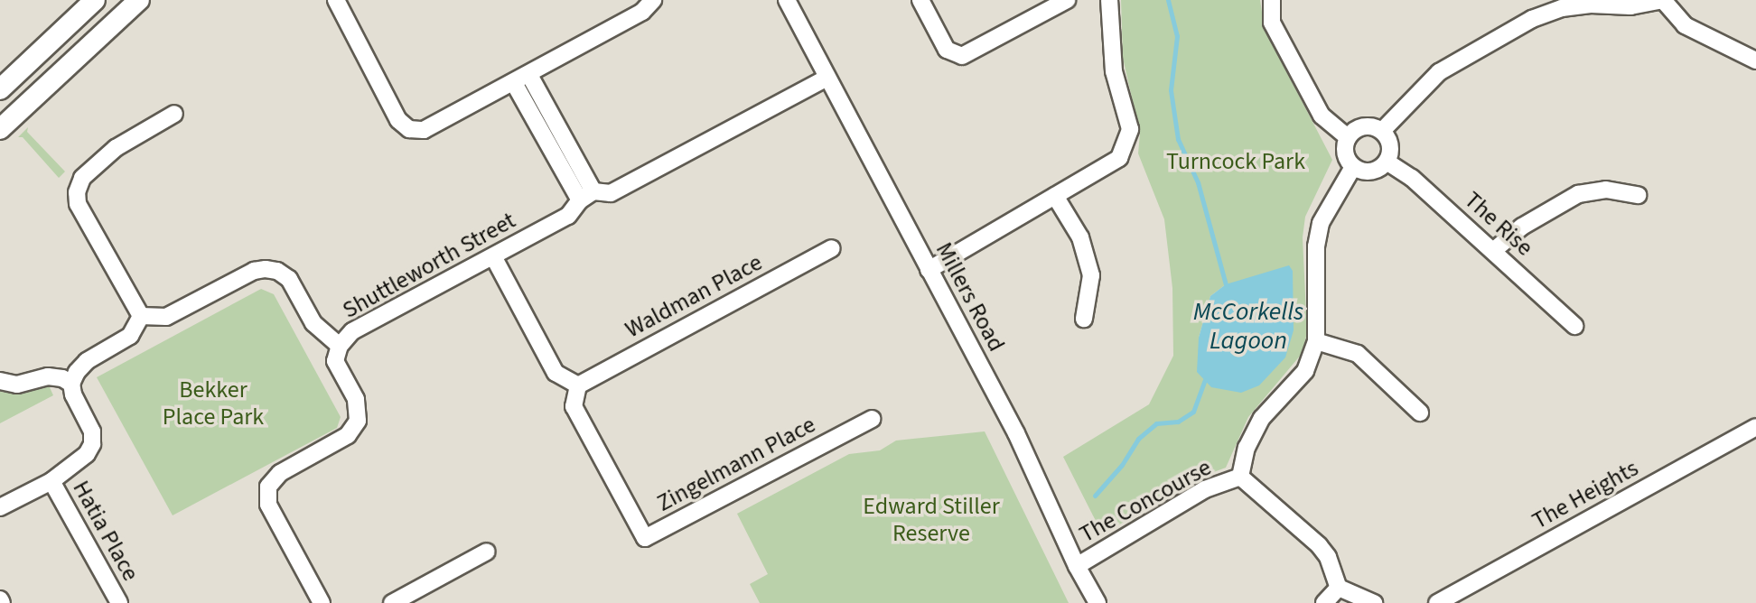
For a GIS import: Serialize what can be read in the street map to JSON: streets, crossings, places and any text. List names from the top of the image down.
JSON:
{
  "streets": {
    "street": [
      "The Rise",
      "Shuttleworth Street",
      "Waldman Place",
      "Millers Road",
      "Zingelmann Place",
      "The Heights",
      "The Concourse",
      "Hatia Place"
    ]
  },
  "crossings": [
    ["The Rise", "The Concourse"],
    ["Shuttleworth Street", "Millers Road"],
    ["Waldman Place", "Zingelmann Place"],
    ["Millers Road", "The Concourse"]
  ],
  "water": ["McCorkells Lagoon"],
  "parks": ["Turncock Park", "Bekker Place Park", "Edward Stiller Reserve"]
}
